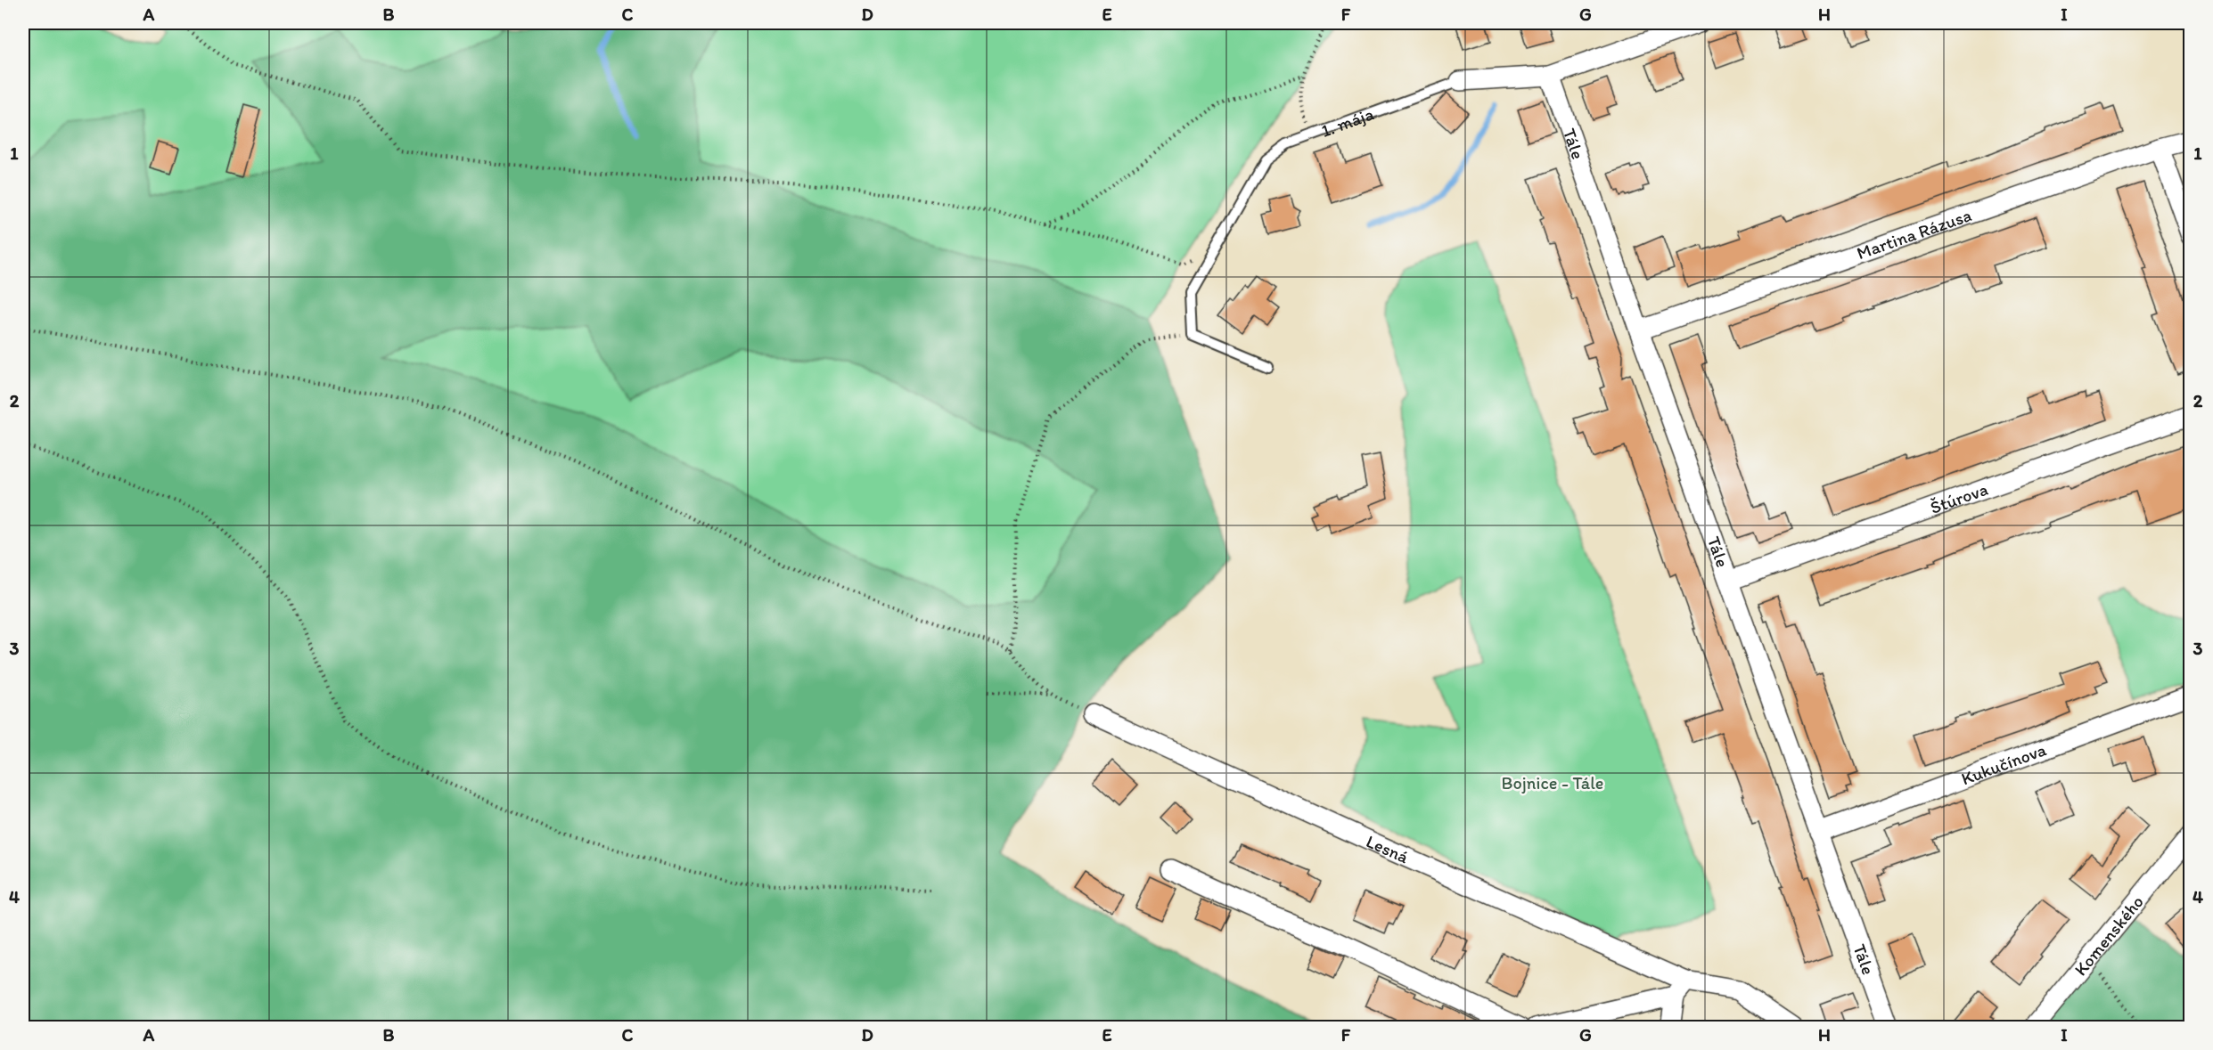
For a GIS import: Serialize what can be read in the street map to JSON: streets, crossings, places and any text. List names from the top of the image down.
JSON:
{
  "streets": {
    "street": [
      "1. mája",
      "Tále",
      "Martina Rázusa",
      "Štúrova",
      "Kukučínova",
      "Lesná",
      "Komenského"
    ]
  },
  "crossings": [
    ["1. mája", "Tále"],
    ["Tále", "Martina Rázusa"],
    ["Tále", "Štúrova"],
    ["Tále", "Kukučínova"]
  ],
  "parks": ["Bojnice - Tále"],
  "grid": {
    "columns": [
      "A",
      "B",
      "C",
      "D",
      "E",
      "F",
      "G",
      "H",
      "I"
    ],
    "rows": [
      "1",
      "2",
      "3",
      "4"
    ]
  }
}
